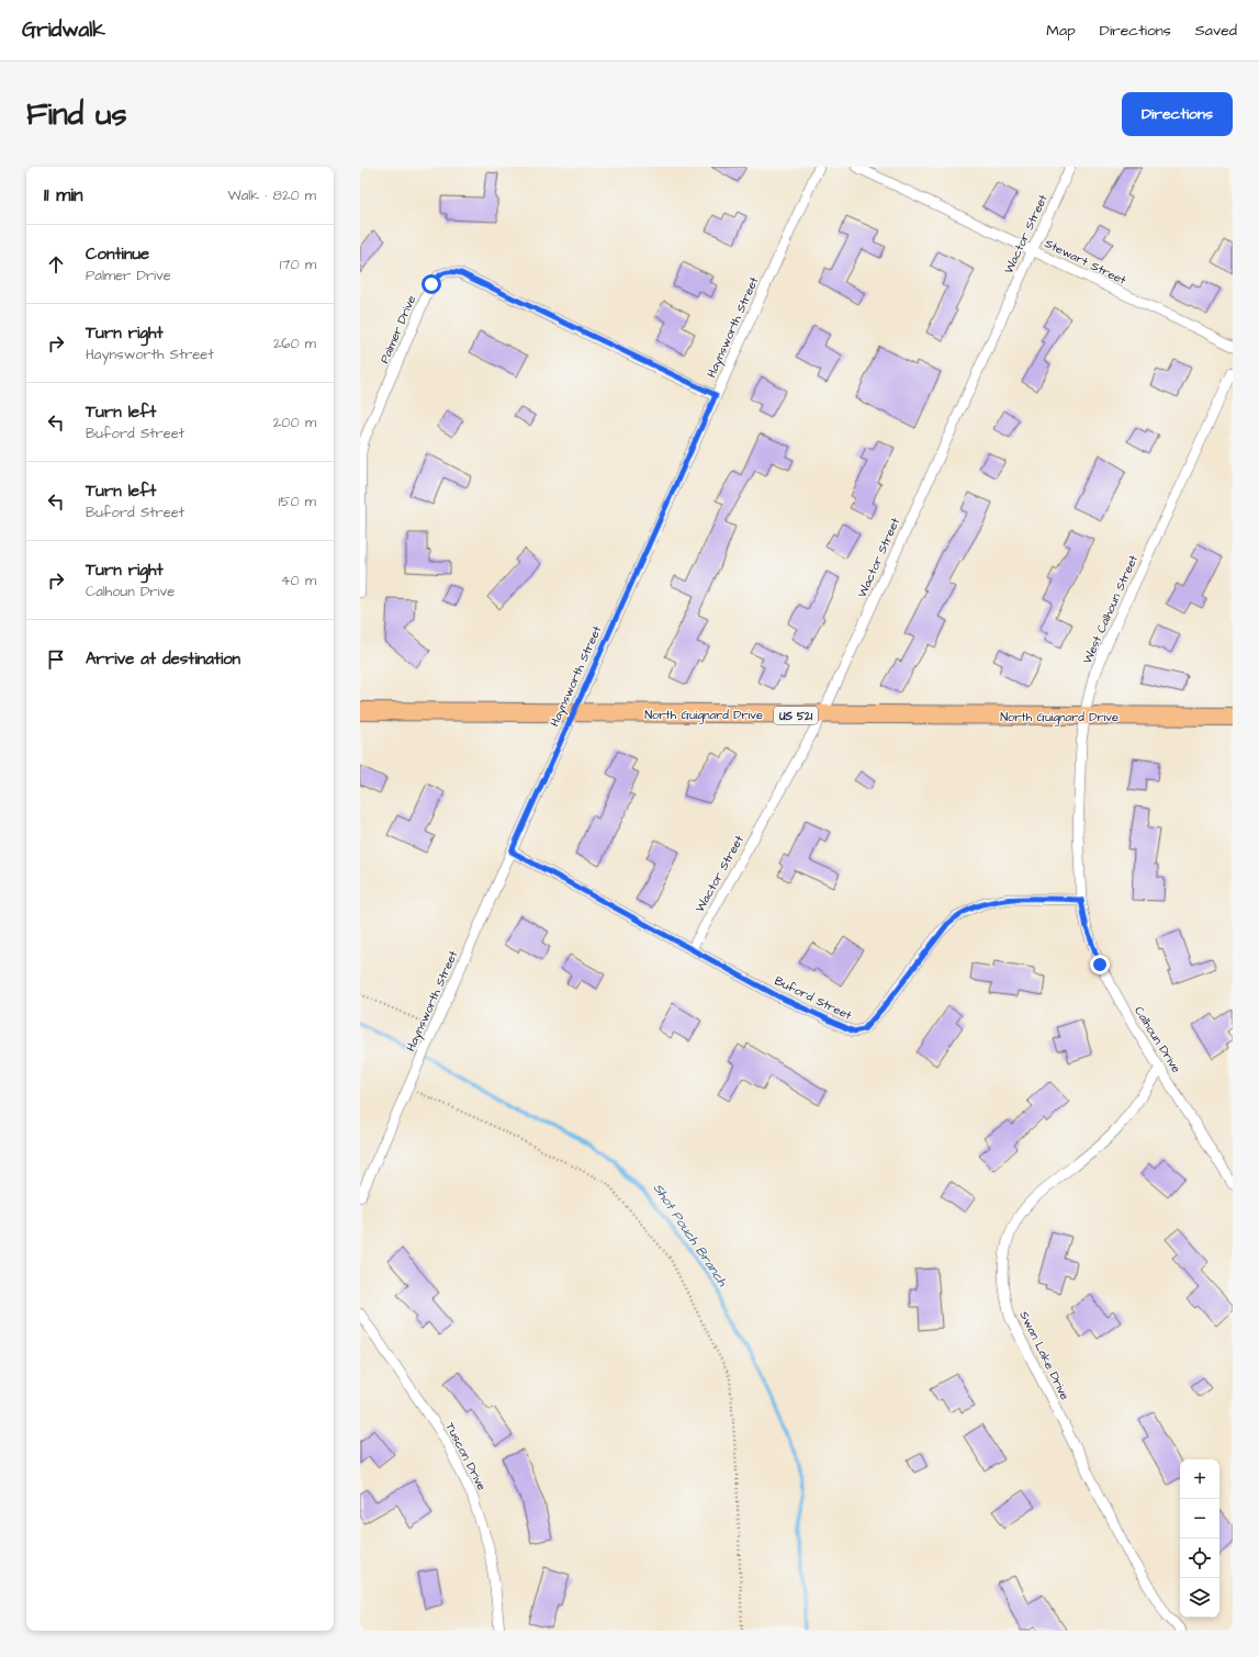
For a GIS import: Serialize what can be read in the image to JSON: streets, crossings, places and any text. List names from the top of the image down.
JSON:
{
  "streets": {
    "highway": ["North Guignard Drive", "US 521"],
    "street": [
      "Wactor Street",
      "Stewart Street",
      "Haynsworth Street",
      "Palmer Drive",
      "West Calhoun Street",
      "Buford Street",
      "Calhoun Drive",
      "Swan Lake Drive",
      "Tuscon Drive"
    ]
  },
  "crossings": [
    ["Wactor Street", "Stewart Street"],
    ["Wactor Street", "North Guignard Drive"],
    ["Wactor Street", "Buford Street"],
    ["Haynsworth Street", "Palmer Drive"],
    ["Haynsworth Street", "North Guignard Drive"],
    ["Haynsworth Street", "Buford Street"],
    ["West Calhoun Street", "North Guignard Drive"],
    ["West Calhoun Street", "Buford Street"],
    ["West Calhoun Street", "Calhoun Drive"],
    ["Buford Street", "Calhoun Drive"],
    ["Calhoun Drive", "Swan Lake Drive"]
  ],
  "water": ["Shot Pouch Branch"],
  "page": {
    "header": "Gridwalk",
    "nav": ["Map", "Directions", "Saved"],
    "buttons": "Directions",
    "title": "Find us",
    "heading": ["11 min", "Walk · 820 m"],
    "list": [
      ["Continue", "Palmer Drive", "170 m"],
      ["Turn right", "Haynsworth Street", "260 m"],
      ["Turn left", "Buford Street", "200 m"],
      ["Turn left", "Buford Street", "150 m"],
      ["Turn right", "Calhoun Drive", "40 m"],
      "Arrive at destination"
    ],
    "map_buttons": ["+", "−"]
  }
}
